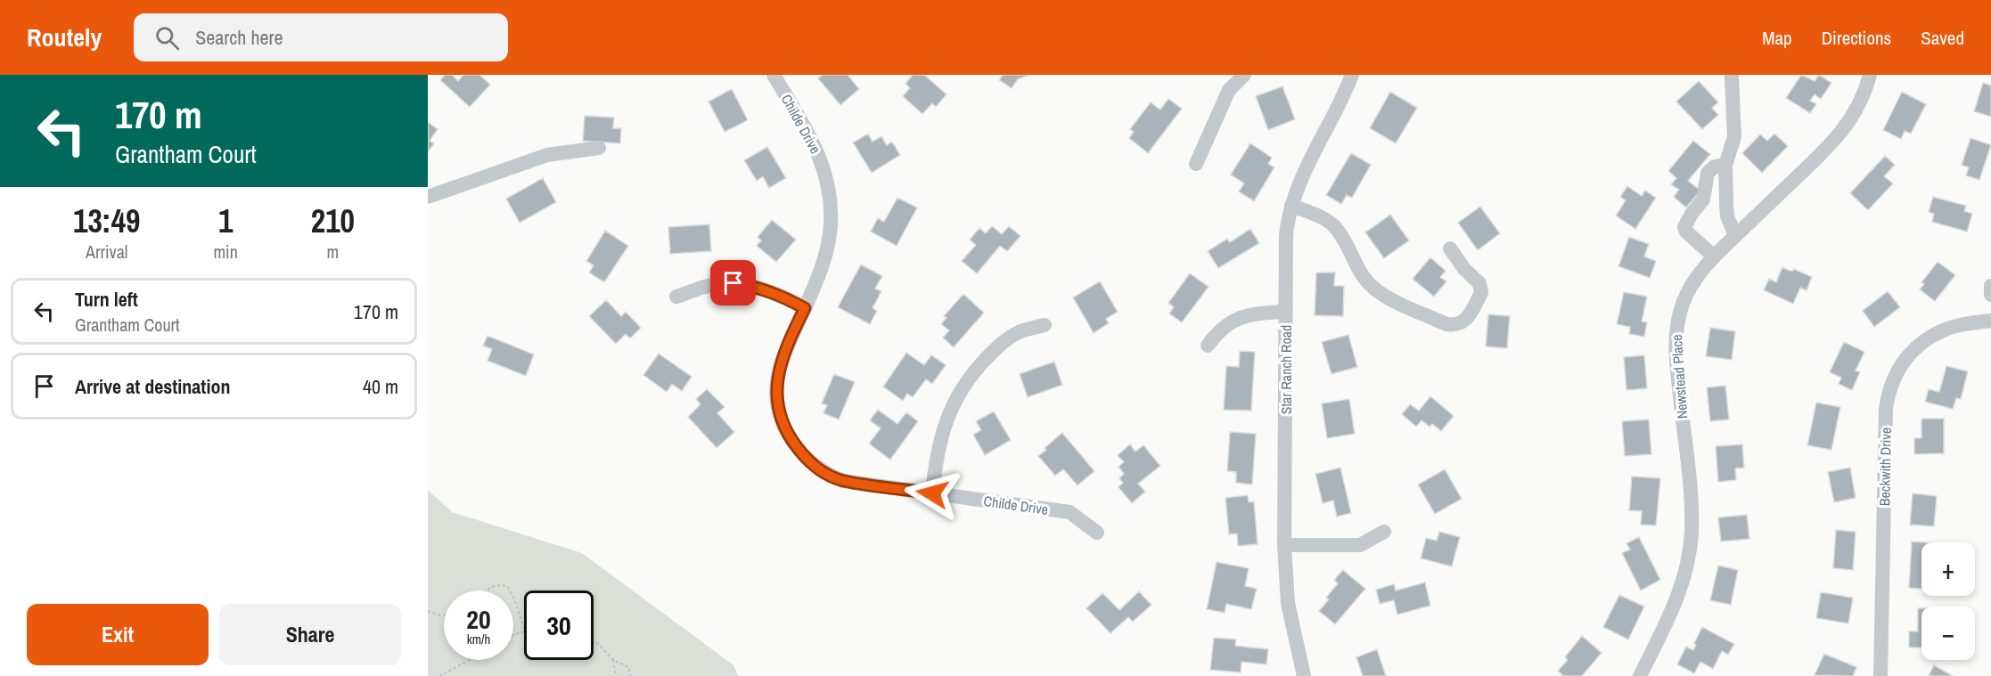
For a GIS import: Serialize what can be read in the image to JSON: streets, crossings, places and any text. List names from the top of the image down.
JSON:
{
  "streets": {
    "street": [
      "Childe Drive",
      "Star Ranch Road",
      "Newstead Place",
      "Beckwith Drive"
    ]
  },
  "page": {
    "header": "Routely",
    "search": "Search here",
    "nav": ["Map", "Directions", "Saved"],
    "turn": ["170 m", "Grantham Court"],
    "eta": [
      "13:49",
      "Arrival",
      "1",
      "min",
      "210",
      "m"
    ],
    "list": [
      {
        "name": "Turn left",
        "note": "Grantham Court",
        "value": "170 m"
      },
      {
        "name": "Arrive at destination",
        "value": "40 m"
      }
    ],
    "map_buttons": ["+", "−"],
    "speed": "20 km/h",
    "limit": "30",
    "buttons": ["Exit", "Share"]
  }
}
